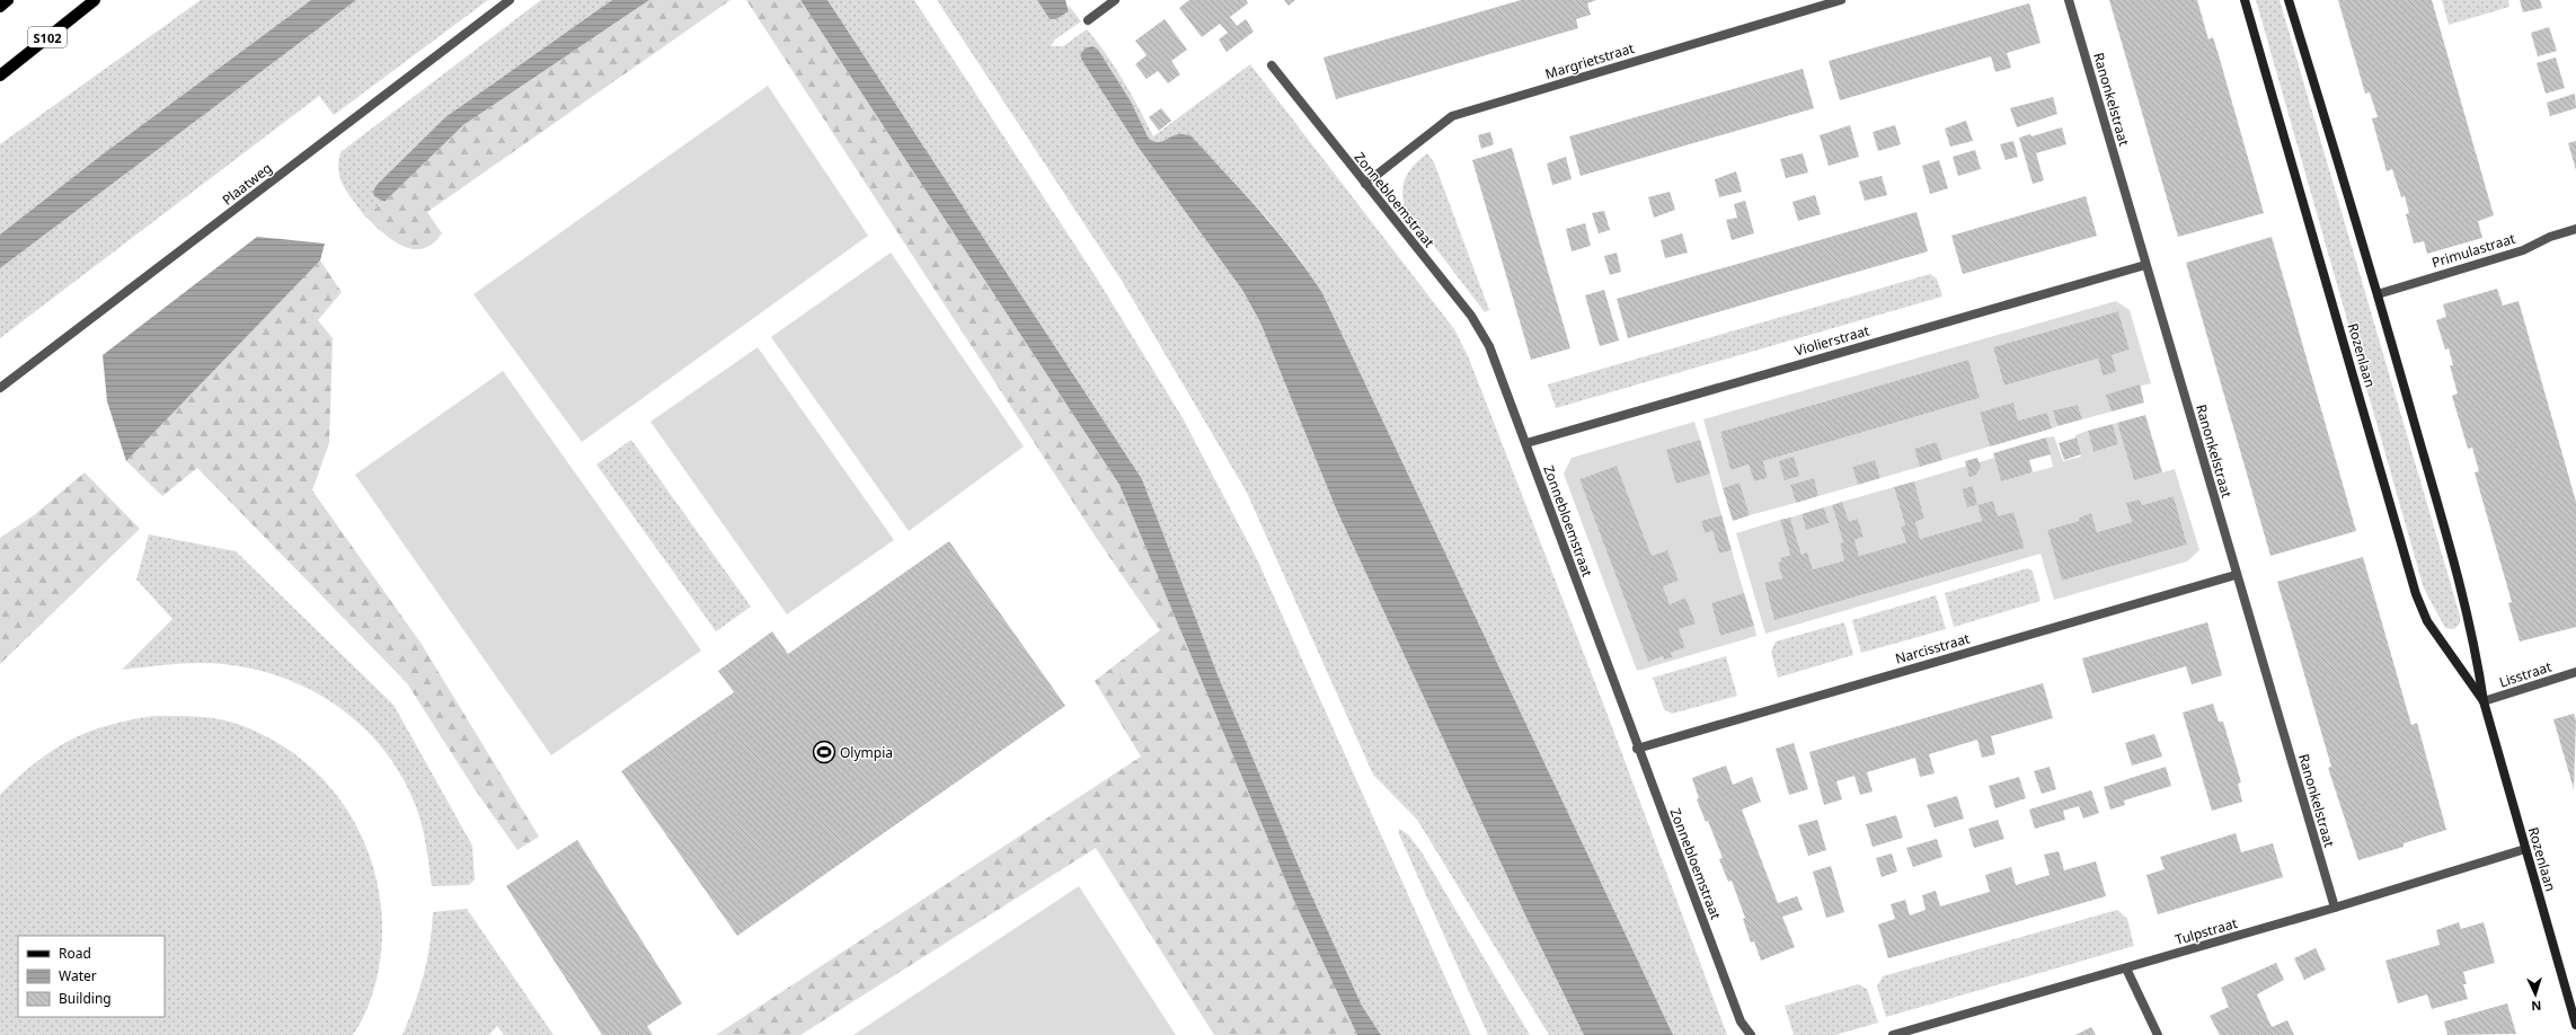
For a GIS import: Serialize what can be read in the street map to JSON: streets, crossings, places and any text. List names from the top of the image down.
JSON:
{
  "streets": {
    "main road": ["S102"],
    "street": [
      "Margrietstraat",
      "Ranonkelstraat",
      "Plaatweg",
      "Zonnebloemstraat",
      "Primulastraat",
      "Violierstraat",
      "Rozenlaan",
      "Narcisstraat",
      "Lisstraat",
      "Tulpstraat"
    ]
  },
  "crossings": [
    ["Margrietstraat", "Zonnebloemstraat"],
    ["Ranonkelstraat", "Violierstraat"],
    ["Ranonkelstraat", "Narcisstraat"],
    ["Ranonkelstraat", "Tulpstraat"],
    ["Zonnebloemstraat", "Violierstraat"],
    ["Zonnebloemstraat", "Narcisstraat"],
    ["Primulastraat", "Rozenlaan"],
    ["Rozenlaan", "Lisstraat"],
    ["Rozenlaan", "Tulpstraat"]
  ],
  "places": {
    "sports": ["Olympia"]
  },
  "legend": ["Road", "Water", "Building"],
  "north": "bottom"
}
